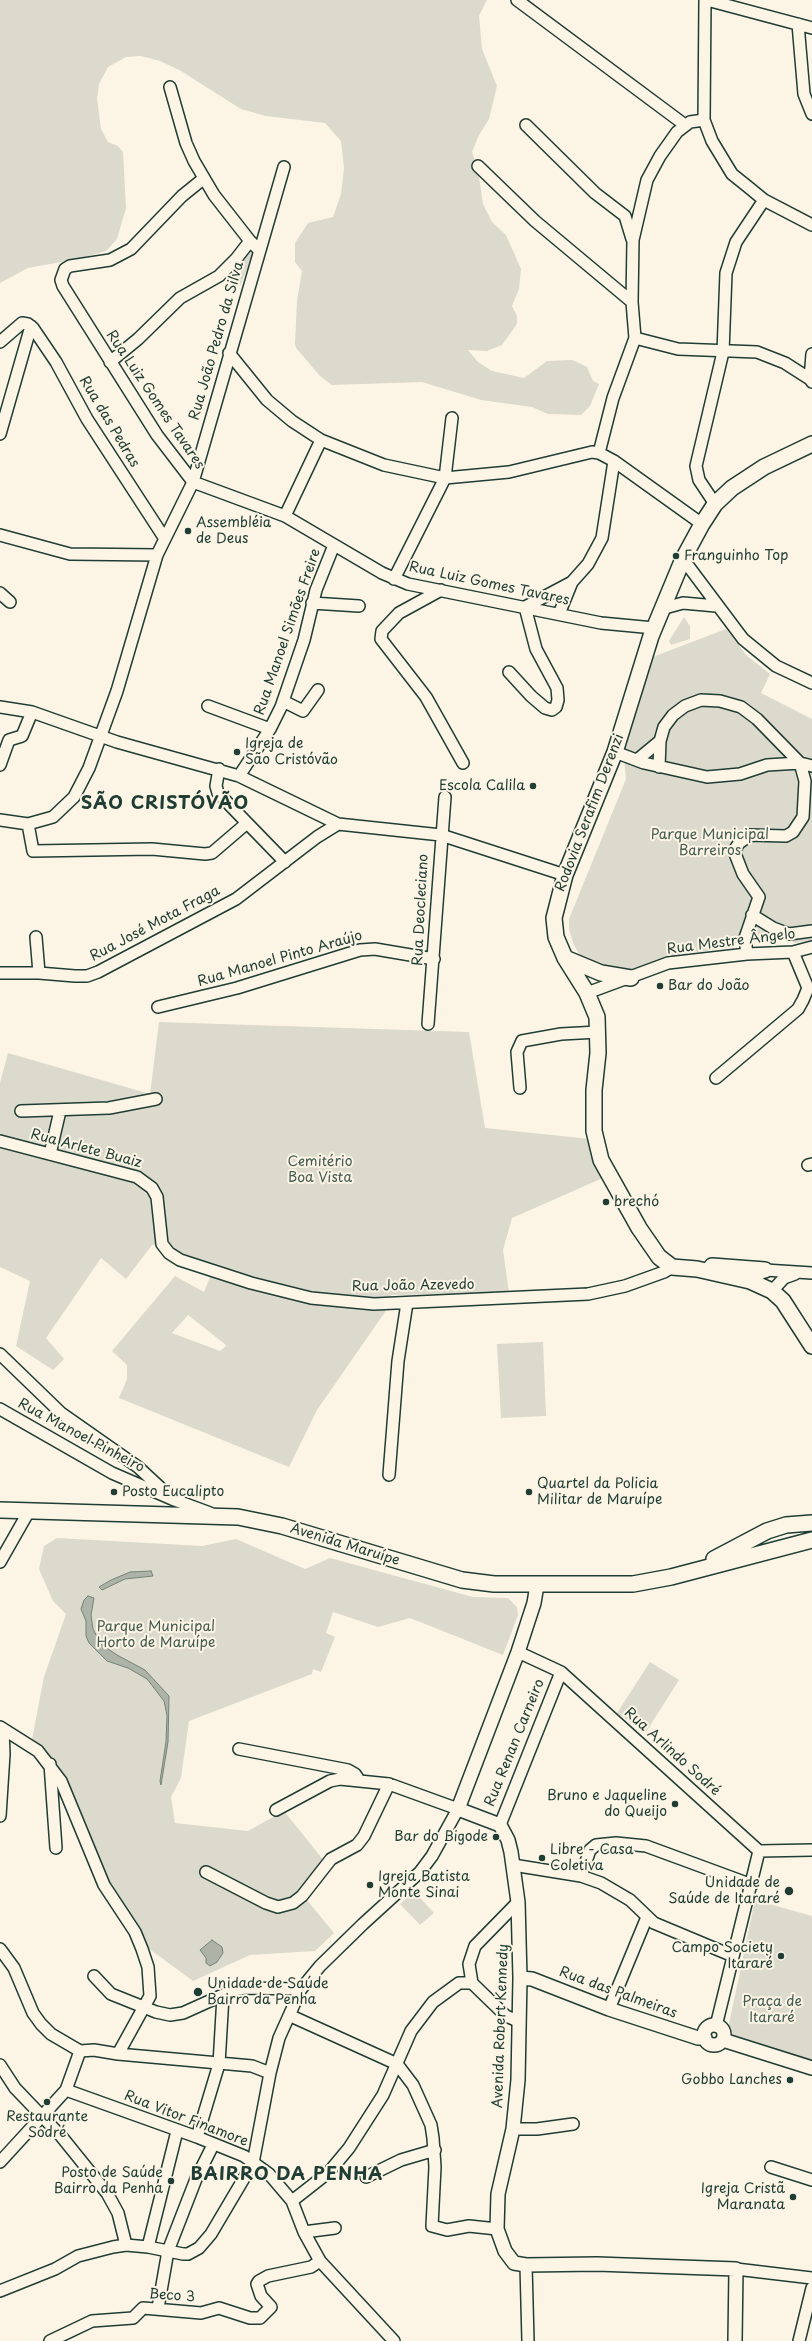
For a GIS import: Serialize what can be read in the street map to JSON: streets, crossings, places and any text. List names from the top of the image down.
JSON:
{
  "streets": {
    "main road": ["Rodovia Serafim Derenzi", "Avenida Maruípe"],
    "street": [
      "Rua João Pedro da Silva",
      "Rua Luiz Gomes Tavares",
      "Rua das Pedras",
      "Rua Manoel Simões Freire",
      "Rua Deocleciano",
      "Rua José Mota Fraga",
      "Rua Mestre Ângelo",
      "Rua Manoel Pinto Araújo",
      "Rua Arlete Buaiz",
      "Rua João Azevedo",
      "Rua Manoel Pinheiro",
      "Rua Renan Carneiro",
      "Rua Arlindo Sodré",
      "Rua das Palmeiras",
      "Avenida Robert Kennedy",
      "Rua Vitor Finamore",
      "Beco 3"
    ]
  },
  "crossings": [
    ["Rua João Pedro da Silva", "Rua Luiz Gomes Tavares"],
    ["Rua João Pedro da Silva", "Rua das Pedras"],
    ["Rua Luiz Gomes Tavares", "Rua Manoel Simões Freire"],
    ["Rua Luiz Gomes Tavares", "Rodovia Serafim Derenzi"],
    ["Rodovia Serafim Derenzi", "Rua Mestre Ângelo"],
    ["Rodovia Serafim Derenzi", "Rua João Azevedo"],
    ["Rua Deocleciano", "Rua Manoel Pinto Araújo"],
    ["Rua Arlete Buaiz", "Rua João Azevedo"],
    ["Rua Manoel Pinheiro", "Avenida Maruípe"],
    ["Avenida Maruípe", "Rua Renan Carneiro"],
    ["Rua Renan Carneiro", "Rua Arlindo Sodré"],
    ["Rua Renan Carneiro", "Avenida Robert Kennedy"],
    ["Rua das Palmeiras", "Avenida Robert Kennedy"],
    ["Rua Vitor Finamore", "Beco 3"]
  ],
  "districts": ["SÃO CRISTÓVÃO", "BAIRRO DA PENHA"],
  "parks": [
    "Parque Municipal Barreiros",
    "Cemitério Boa Vista",
    "Parque Municipal Horto de Maruípe",
    "Praça de Itararé"
  ],
  "places": [
    "Assembléia de Deus",
    "Franguinho Top",
    "Igreja de São Cristóvão",
    "Escola Calila",
    "Bar do João",
    "brechó",
    "Posto Eucalipto",
    "Quartel da Policia Militar de Maruípe",
    "Bruno e Jaqueline do Queijo",
    "Bar do Bigode",
    "Libre - Casa Coletiva",
    "Igreja Batista Monte Sinai",
    "Unidade de Saúde de Itararé",
    "Campo Society Itararé",
    "Unidade de Saúde Bairro da Penha",
    "Gobbo Lanches",
    "Restaurante Sodré",
    "Posto de Saúde Bairro da Penha",
    "Igreja Cristã Maranata"
  ]
}
